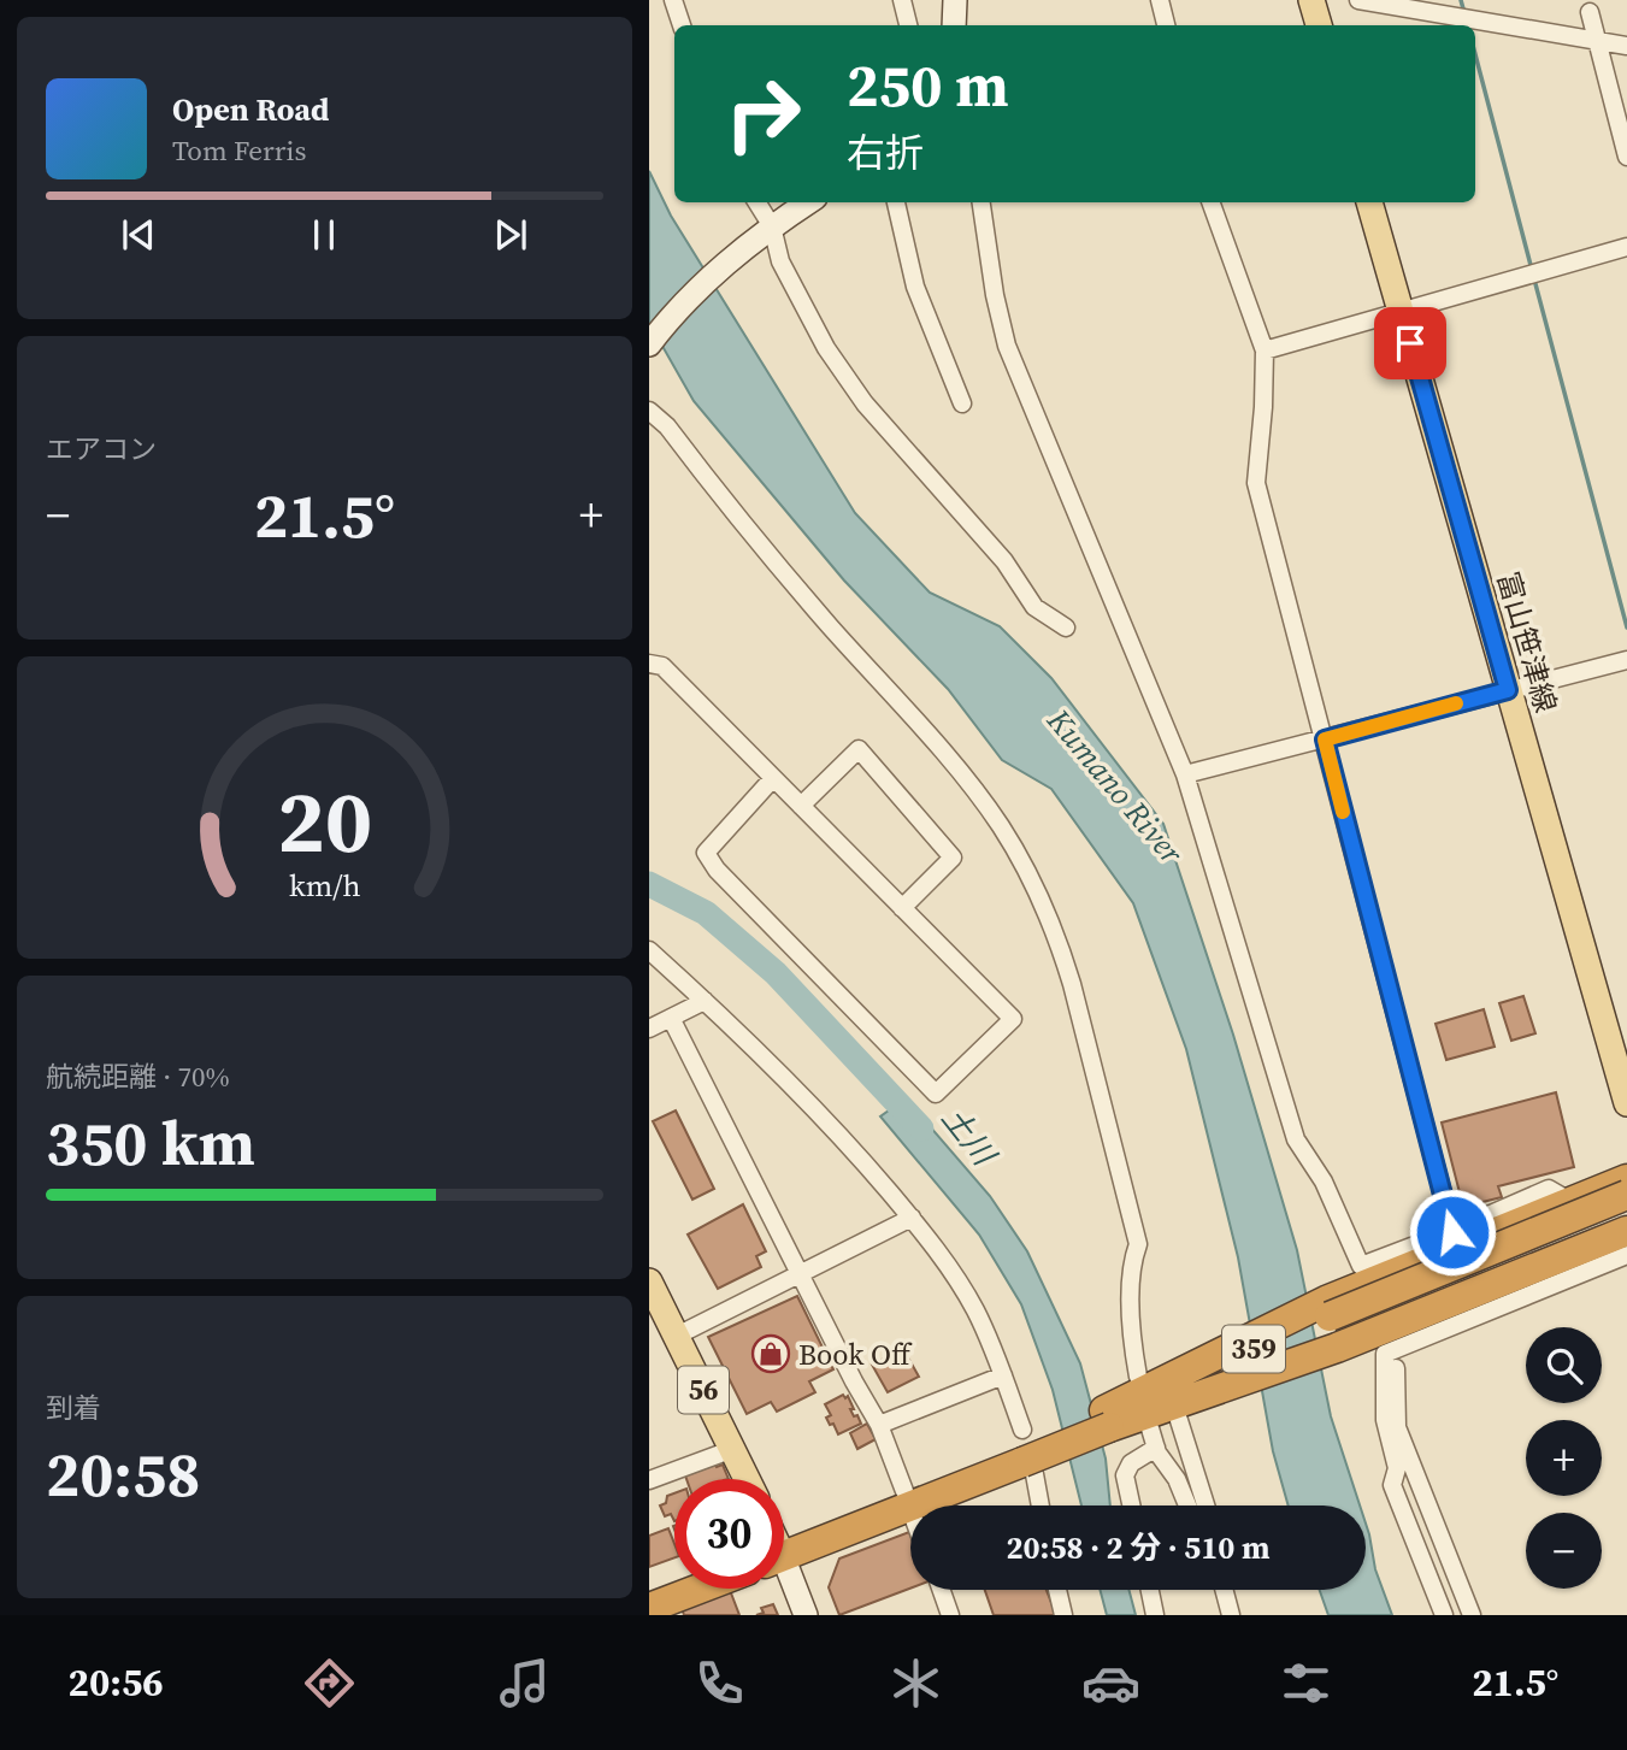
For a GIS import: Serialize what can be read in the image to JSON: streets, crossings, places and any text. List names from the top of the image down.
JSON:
{
  "streets": {
    "highway": ["359"],
    "main road": ["富山笹津線", "56"]
  },
  "water": ["Kumano River", "土川"],
  "places": {
    "shop": ["Book Off"]
  },
  "page": {
    "turn": ["250 m", "右折"],
    "song": ["Open Road", "Tom Ferris"],
    "tile": [
      "エアコン",
      ["航続距離 · 70%", "350 km"],
      ["到着", "20:58"]
    ],
    "heat": ["−", "21.5°", "+"],
    "map_buttons": ["+", "−"],
    "limit": "30",
    "trip": "20:58 · 2 分 · 510 m",
    "tabs": ["20:56", "21.5°"],
    "gauge": ["20", "km/h"]
  }
}
